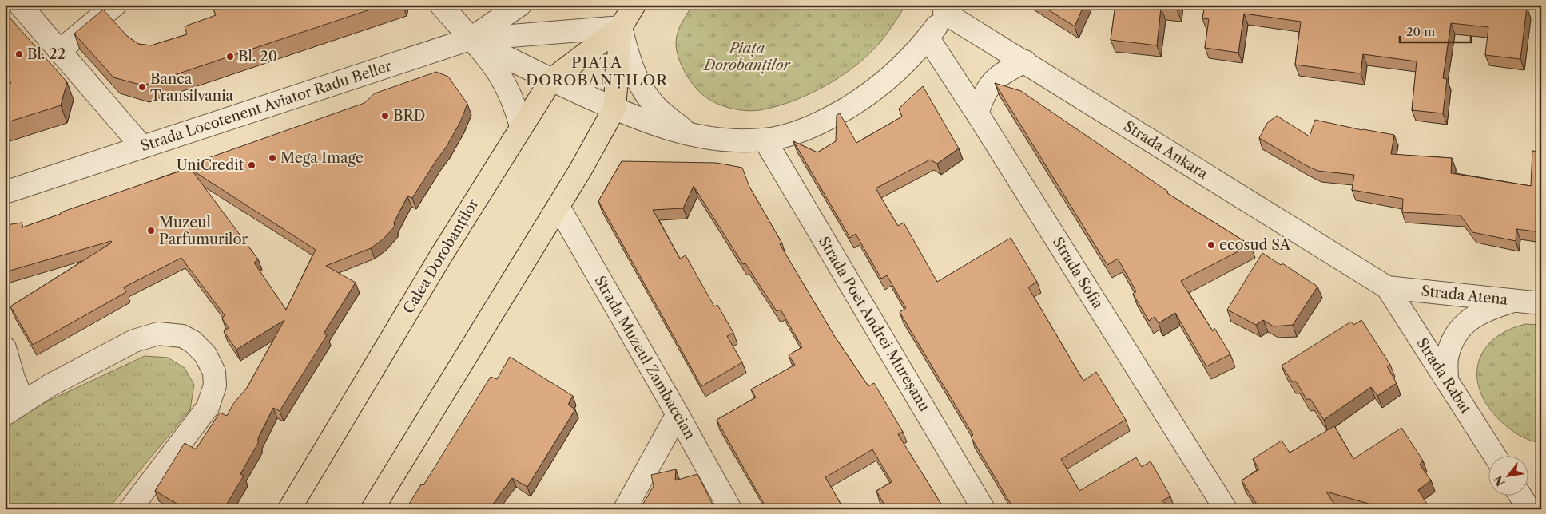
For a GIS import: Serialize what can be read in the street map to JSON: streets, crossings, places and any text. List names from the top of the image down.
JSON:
{
  "streets": {
    "main road": ["Calea Dorobanților"],
    "street": [
      "Strada Locotenent Aviator Radu Beller",
      "Strada Ankara",
      "Strada Sofia",
      "Strada Atena",
      "Strada Poet Andrei Mureșanu",
      "Strada Muzeul Zambaccian",
      "Strada Rabat"
    ]
  },
  "crossings": [
    ["Strada Ankara", "Strada Atena"],
    ["Strada Ankara", "Strada Rabat"],
    ["Calea Dorobanților", "Strada Muzeul Zambaccian"],
    ["Strada Atena", "Strada Rabat"]
  ],
  "districts": ["PIAȚA DOROBANȚILOR"],
  "parks": ["Piața Dorobanților"],
  "places": [
    "Bl. 22",
    "Bl. 20",
    "Banca Transilvania",
    "BRD",
    "Mega Image",
    "UniCredit",
    "Muzeul Parfumurilor",
    "ecosud SA"
  ],
  "scale_bar": "20 m",
  "north": "bottom left"
}
